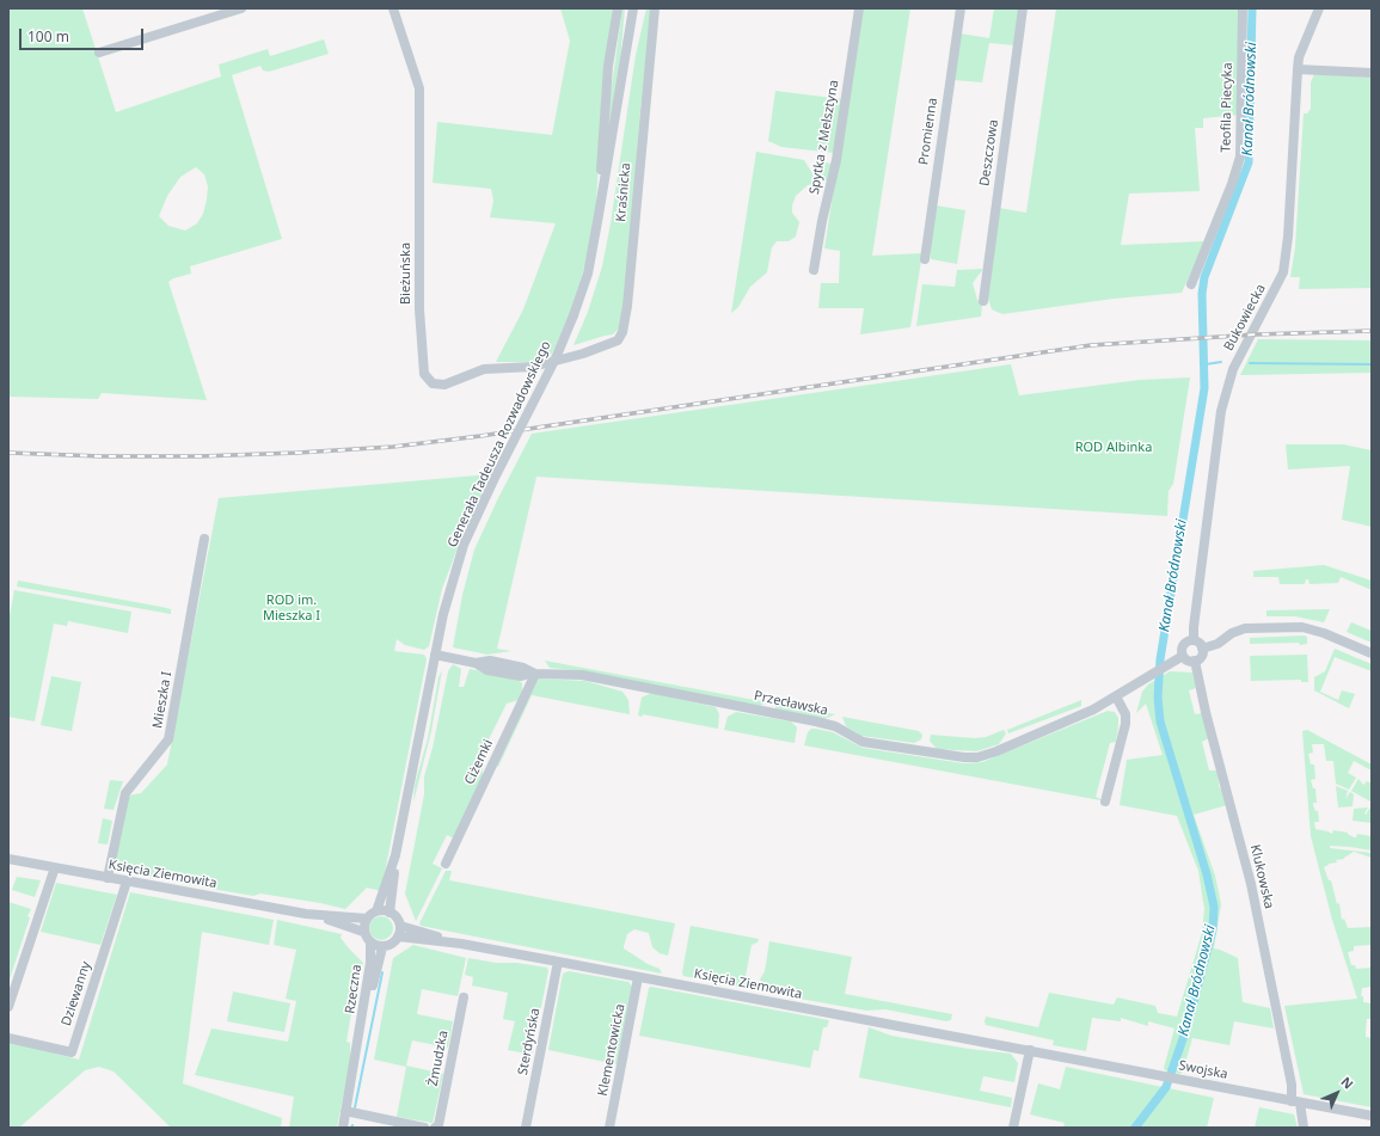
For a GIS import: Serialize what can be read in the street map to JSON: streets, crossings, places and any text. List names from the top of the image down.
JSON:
{
  "streets": {
    "street": [
      "Teofila Piecyka",
      "Promienna",
      "Spytka z Melsztyna",
      "Deszczowa",
      "Kraśnicka",
      "Bieżuńska",
      "Bukowiecka",
      "Generała Tadeusza Rozwadowskiego",
      "Mieszka I",
      "Przecławska",
      "Ciżemki",
      "Księcia Ziemowita",
      "Klukowska",
      "Rzeczna",
      "Dziewanny",
      "Sterdyńska",
      "Klementowicka",
      "Żmudzka",
      "Swojska"
    ]
  },
  "crossings": [
    ["Kraśnicka", "Bieżuńska"],
    ["Bukowiecka", "Klukowska"],
    ["Generała Tadeusza Rozwadowskiego", "Przecławska"],
    ["Generała Tadeusza Rozwadowskiego", "Księcia Ziemowita"],
    ["Generała Tadeusza Rozwadowskiego", "Rzeczna"],
    ["Mieszka I", "Księcia Ziemowita"],
    ["Przecławska", "Ciżemki"],
    ["Księcia Ziemowita", "Rzeczna"],
    ["Księcia Ziemowita", "Dziewanny"],
    ["Księcia Ziemowita", "Sterdyńska"],
    ["Księcia Ziemowita", "Klementowicka"],
    ["Księcia Ziemowita", "Swojska"],
    ["Klukowska", "Swojska"]
  ],
  "water": ["Kanał Bródnowski"],
  "parks": ["ROD Albinka", "ROD im. Mieszka I"],
  "scale_bar": "100 m",
  "north": "top right"
}
